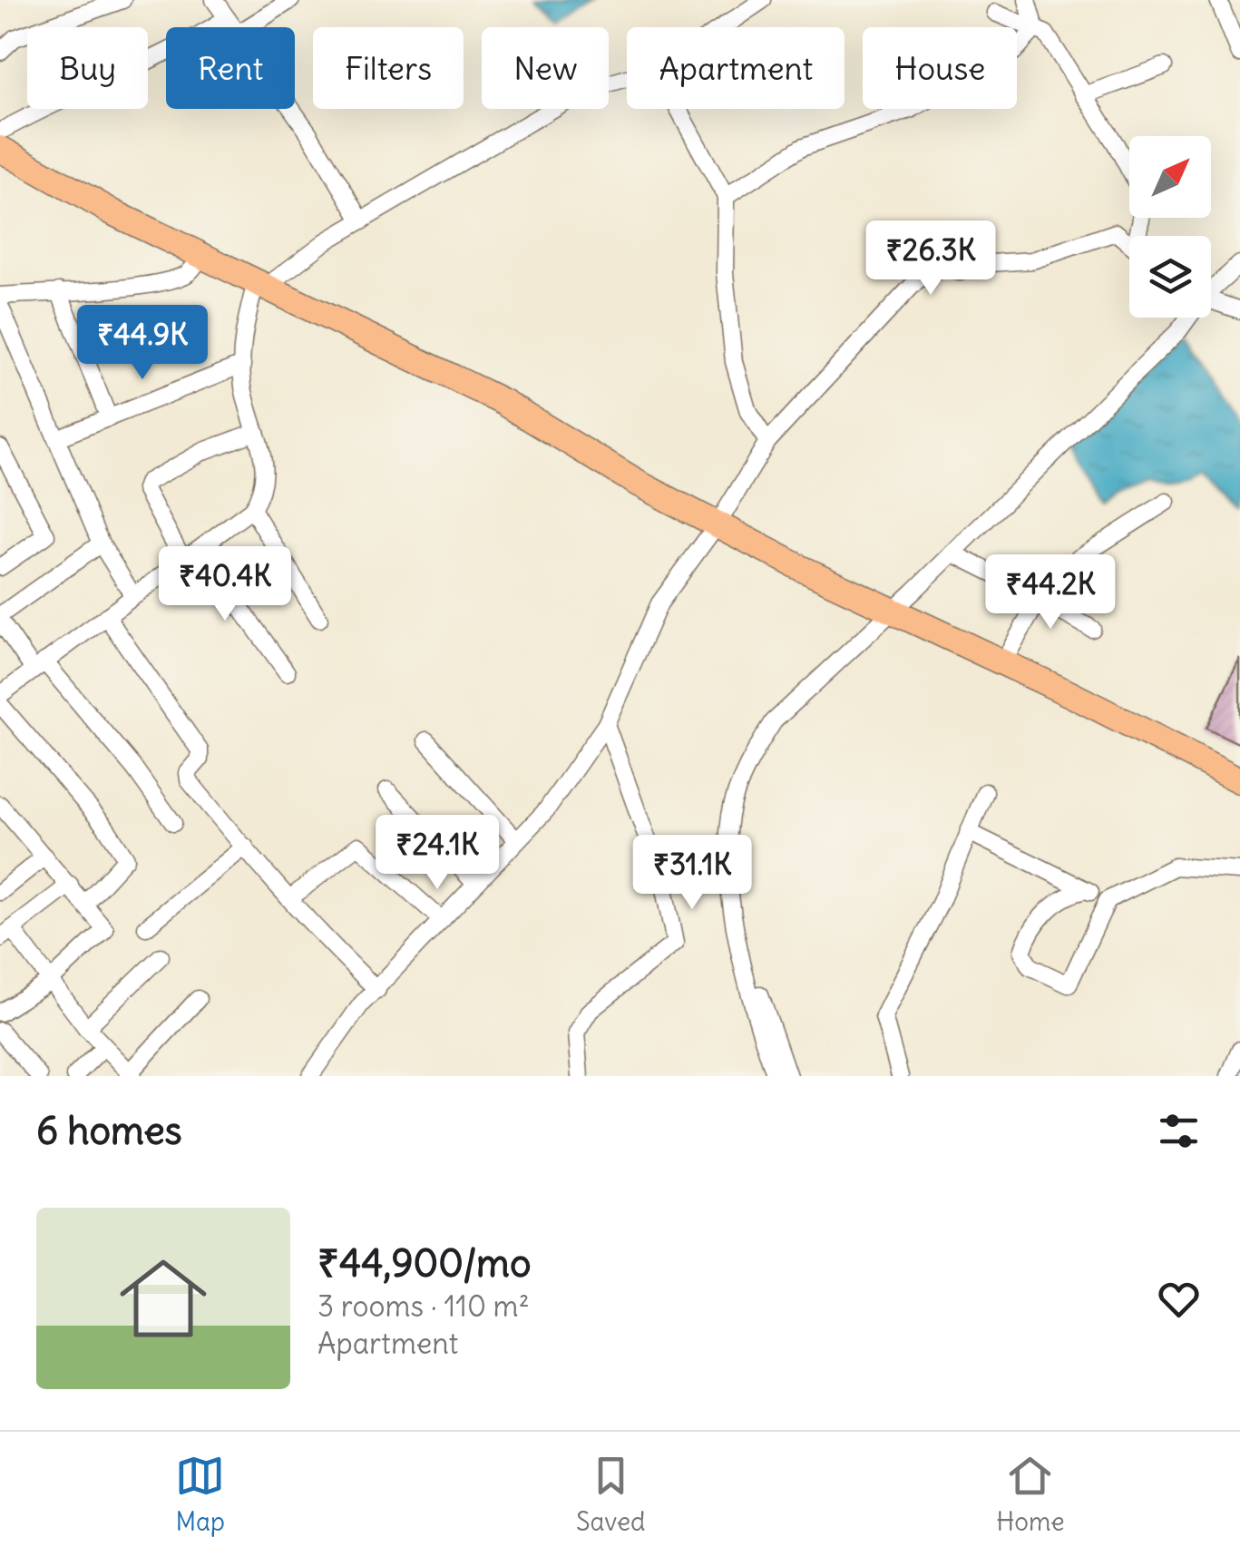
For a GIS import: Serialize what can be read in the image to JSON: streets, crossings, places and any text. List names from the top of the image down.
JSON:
{
  "north": "top right",
  "page": {
    "chip": [
      "Buy",
      "Rent",
      "Filters",
      "New",
      "Apartment",
      "House"
    ],
    "price": [
      "₹26.3K",
      "₹44.9K",
      "₹40.4K",
      "₹44.2K",
      "₹24.1K",
      "₹31.1K"
    ],
    "heading": "6 homes",
    "list": [
      {
        "name": "₹44,900/mo",
        "note": "3 rooms · 110 m² · Apartment"
      }
    ],
    "tabs": ["Map", "Saved", "Home"]
  }
}
